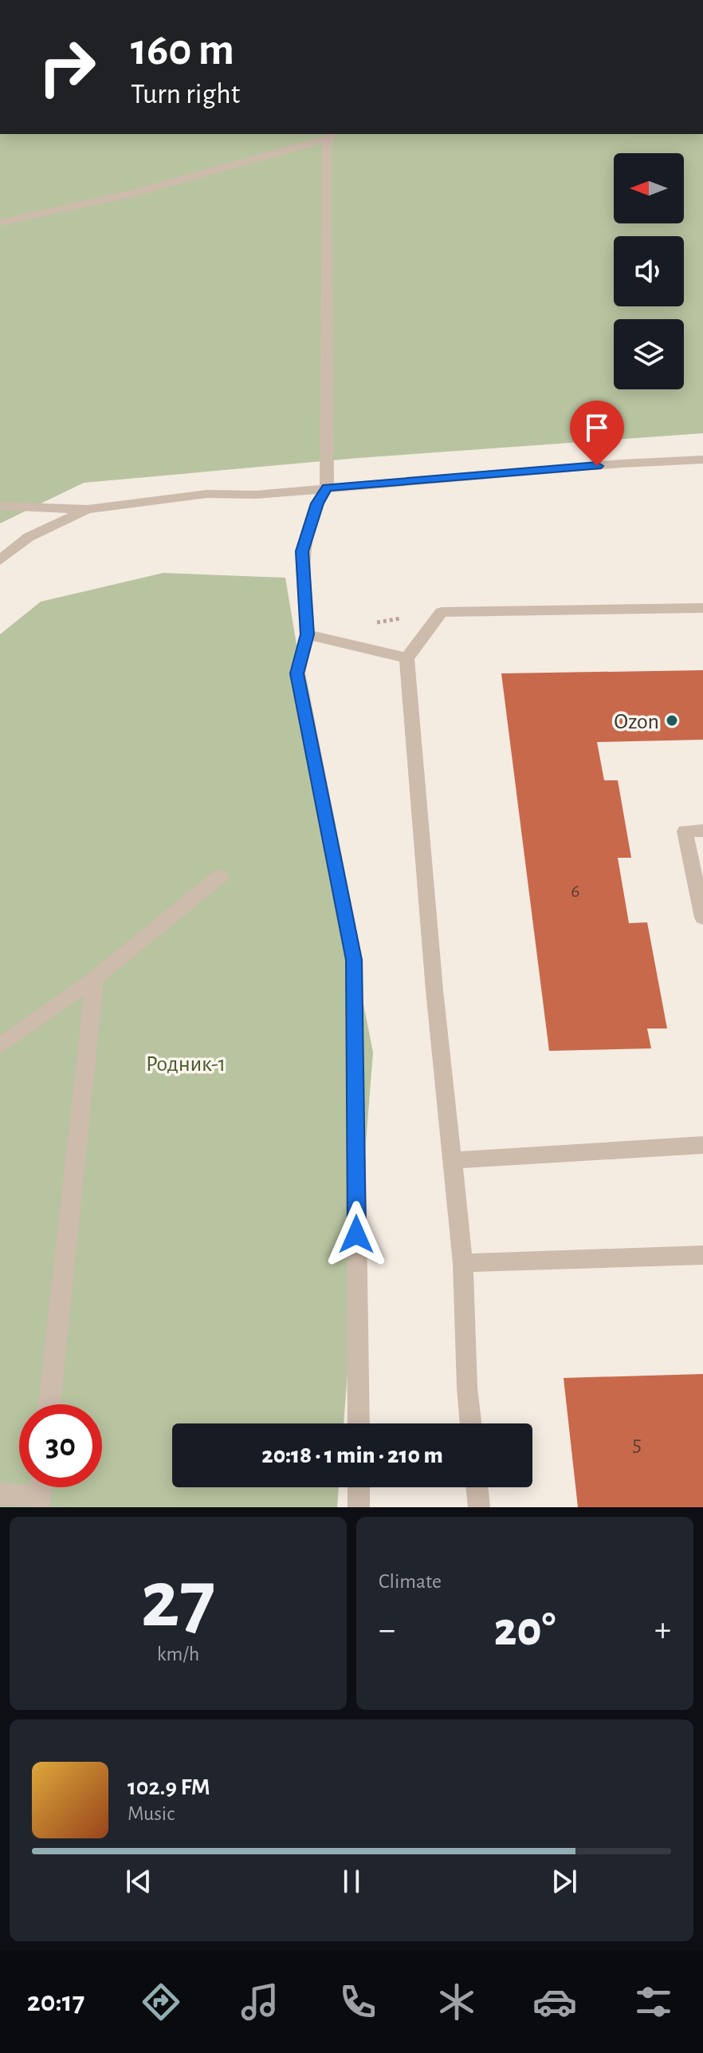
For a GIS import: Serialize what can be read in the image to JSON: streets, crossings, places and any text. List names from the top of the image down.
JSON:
{
  "parks": ["Родник-1"],
  "places": ["Ozon"],
  "house_numbers": ["6", "5"],
  "north": "left",
  "page": {
    "turn": ["160 m", "Turn right"],
    "limit": "30",
    "trip": "20:18 · 1 min · 210 m",
    "tile": [
      ["27", "km/h"],
      "Climate"
    ],
    "heat": ["−", "20°", "+"],
    "song": ["102.9 FM", "Music"],
    "tabs": "20:17"
  }
}
